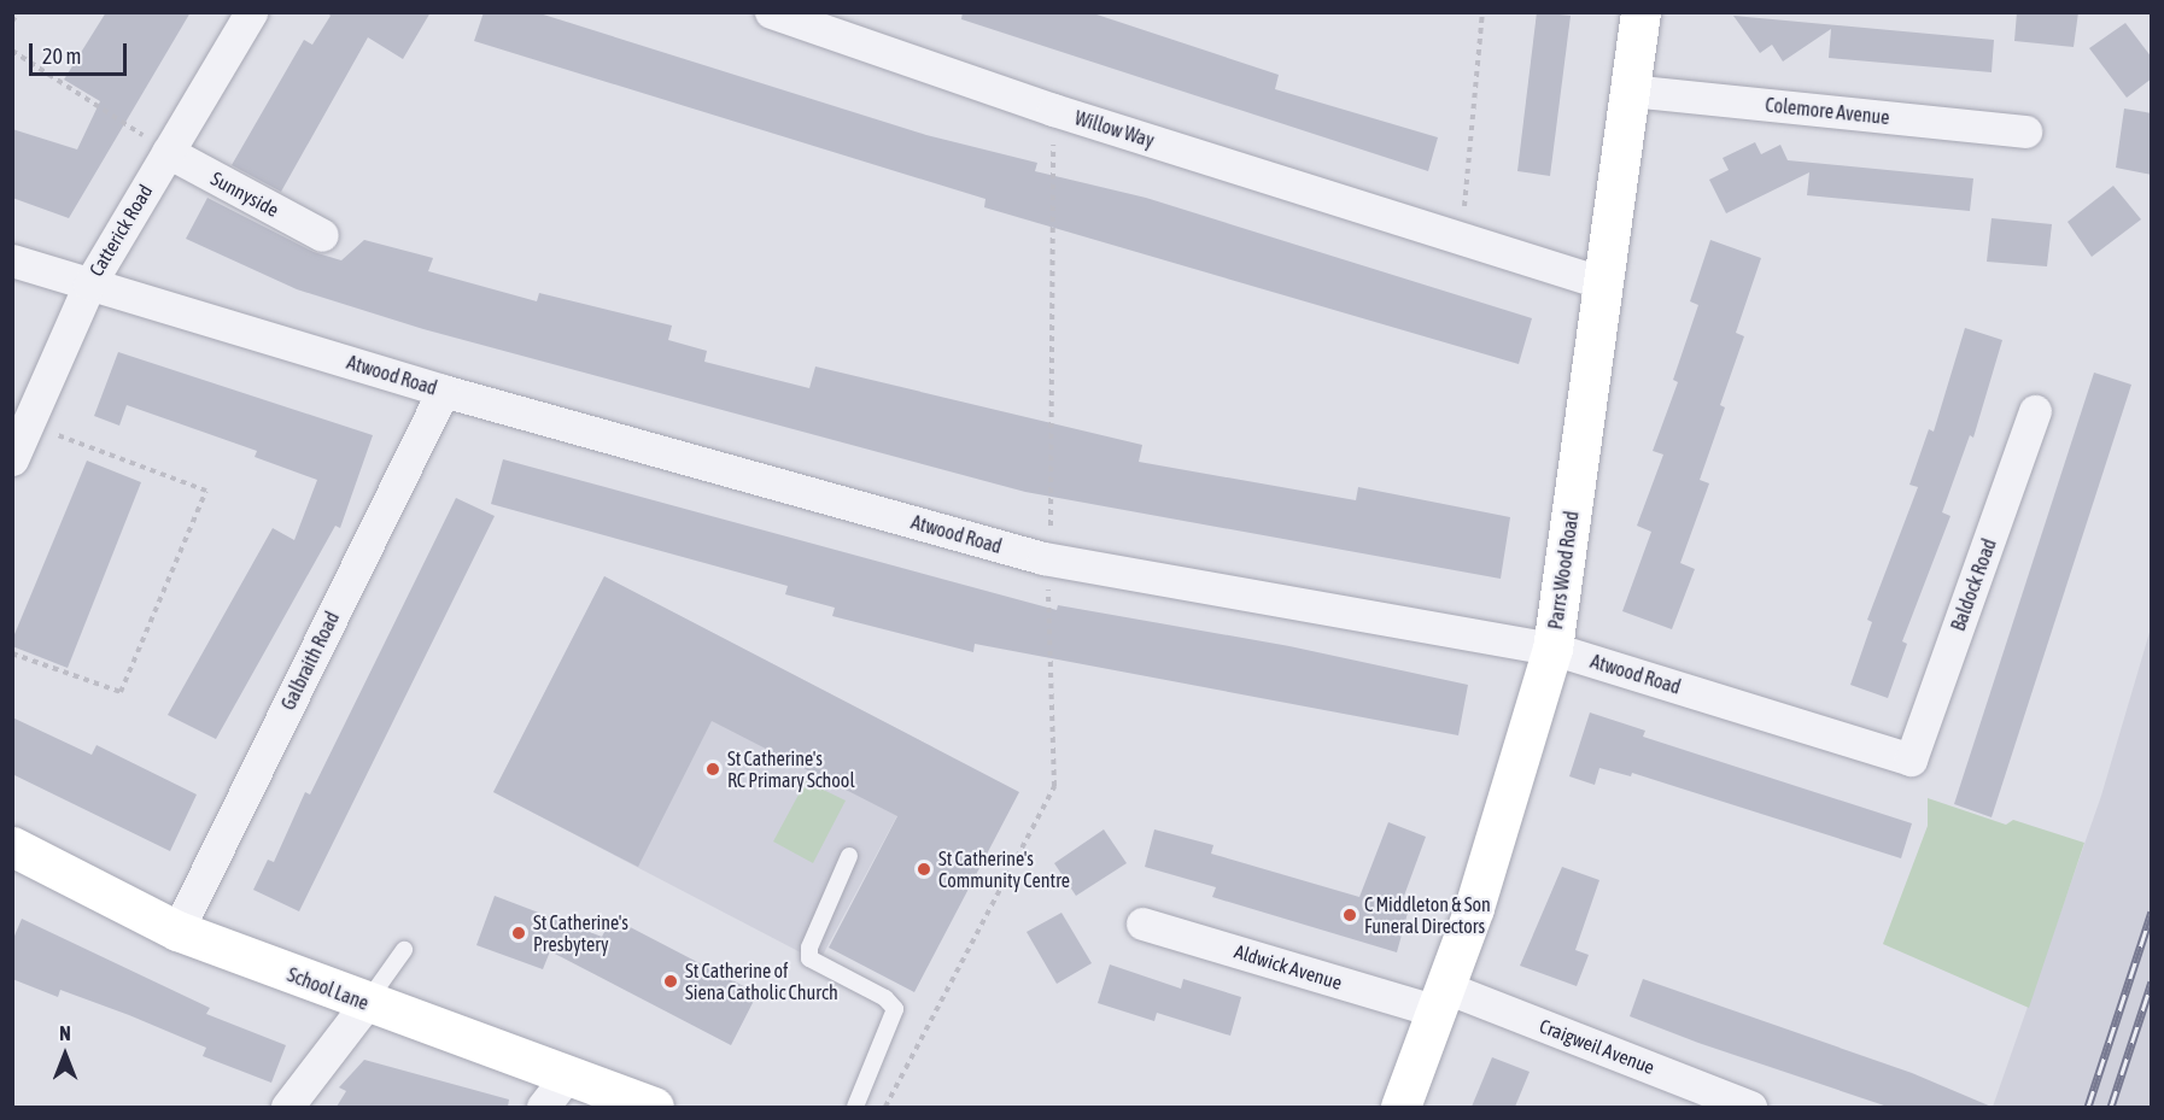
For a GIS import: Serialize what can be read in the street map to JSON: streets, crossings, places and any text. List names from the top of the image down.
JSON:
{
  "streets": {
    "street": [
      "Colemore Avenue",
      "Willow Way",
      "Sunnyside",
      "Catterick Road",
      "Atwood Road",
      "Parrs Wood Road",
      "Baldock Road",
      "Galbraith Road",
      "Aldwick Avenue",
      "School Lane",
      "Craigweil Avenue"
    ]
  },
  "crossings": [
    ["Colemore Avenue", "Parrs Wood Road"],
    ["Willow Way", "Parrs Wood Road"],
    ["Sunnyside", "Catterick Road"],
    ["Catterick Road", "Atwood Road"],
    ["Atwood Road", "Parrs Wood Road"],
    ["Atwood Road", "Baldock Road"],
    ["Atwood Road", "Galbraith Road"],
    ["Parrs Wood Road", "Aldwick Avenue"],
    ["Parrs Wood Road", "Craigweil Avenue"],
    ["Galbraith Road", "School Lane"],
    ["Aldwick Avenue", "Craigweil Avenue"]
  ],
  "places": [
    "St Catherine's RC Primary School",
    "St Catherine's Community Centre",
    "C Middleton & Son Funeral Directors",
    "St Catherine's Presbytery",
    "St Catherine of Siena Catholic Church"
  ],
  "scale_bar": "20 m",
  "north": "top"
}
